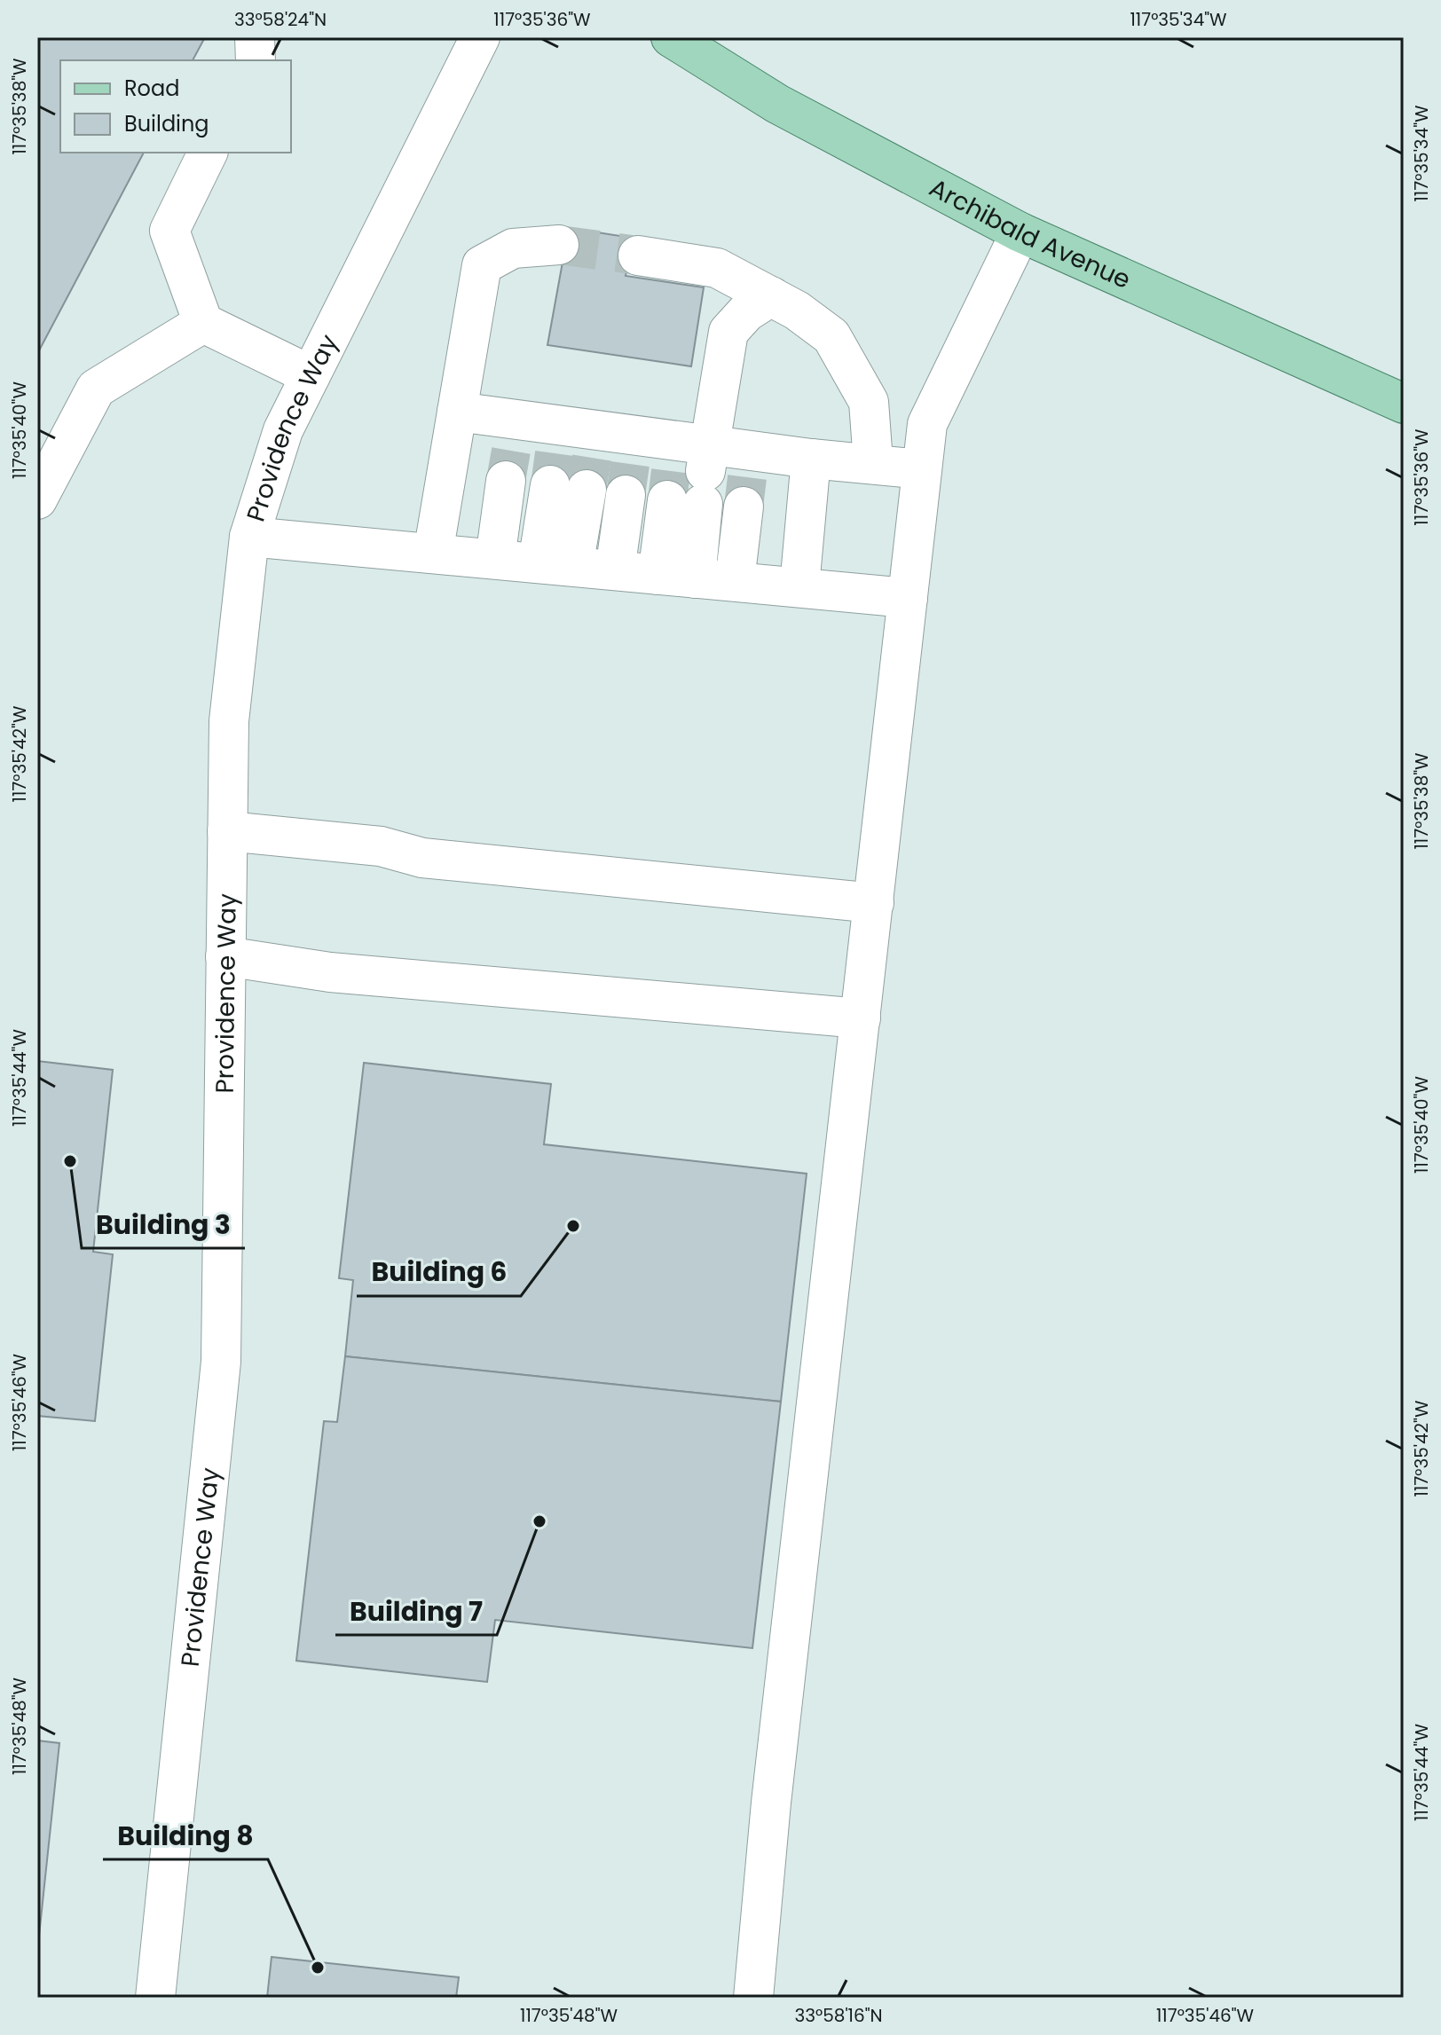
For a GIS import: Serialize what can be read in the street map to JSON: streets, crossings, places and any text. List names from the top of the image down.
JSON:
{
  "streets": {
    "main road": ["Archibald Avenue"],
    "street": ["Providence Way"]
  },
  "places": [
    "Building 3",
    "Building 6",
    "Building 7",
    "Building 8"
  ],
  "legend": ["Road", "Building"],
  "coordinates": [
    "33°58'24\"N",
    "117°35'36\"W",
    "117°35'34\"W",
    "117°35'38\"W",
    "117°35'40\"W",
    "117°35'42\"W",
    "117°35'44\"W",
    "117°35'46\"W",
    "117°35'48\"W",
    "33°58'16\"N"
  ]
}
